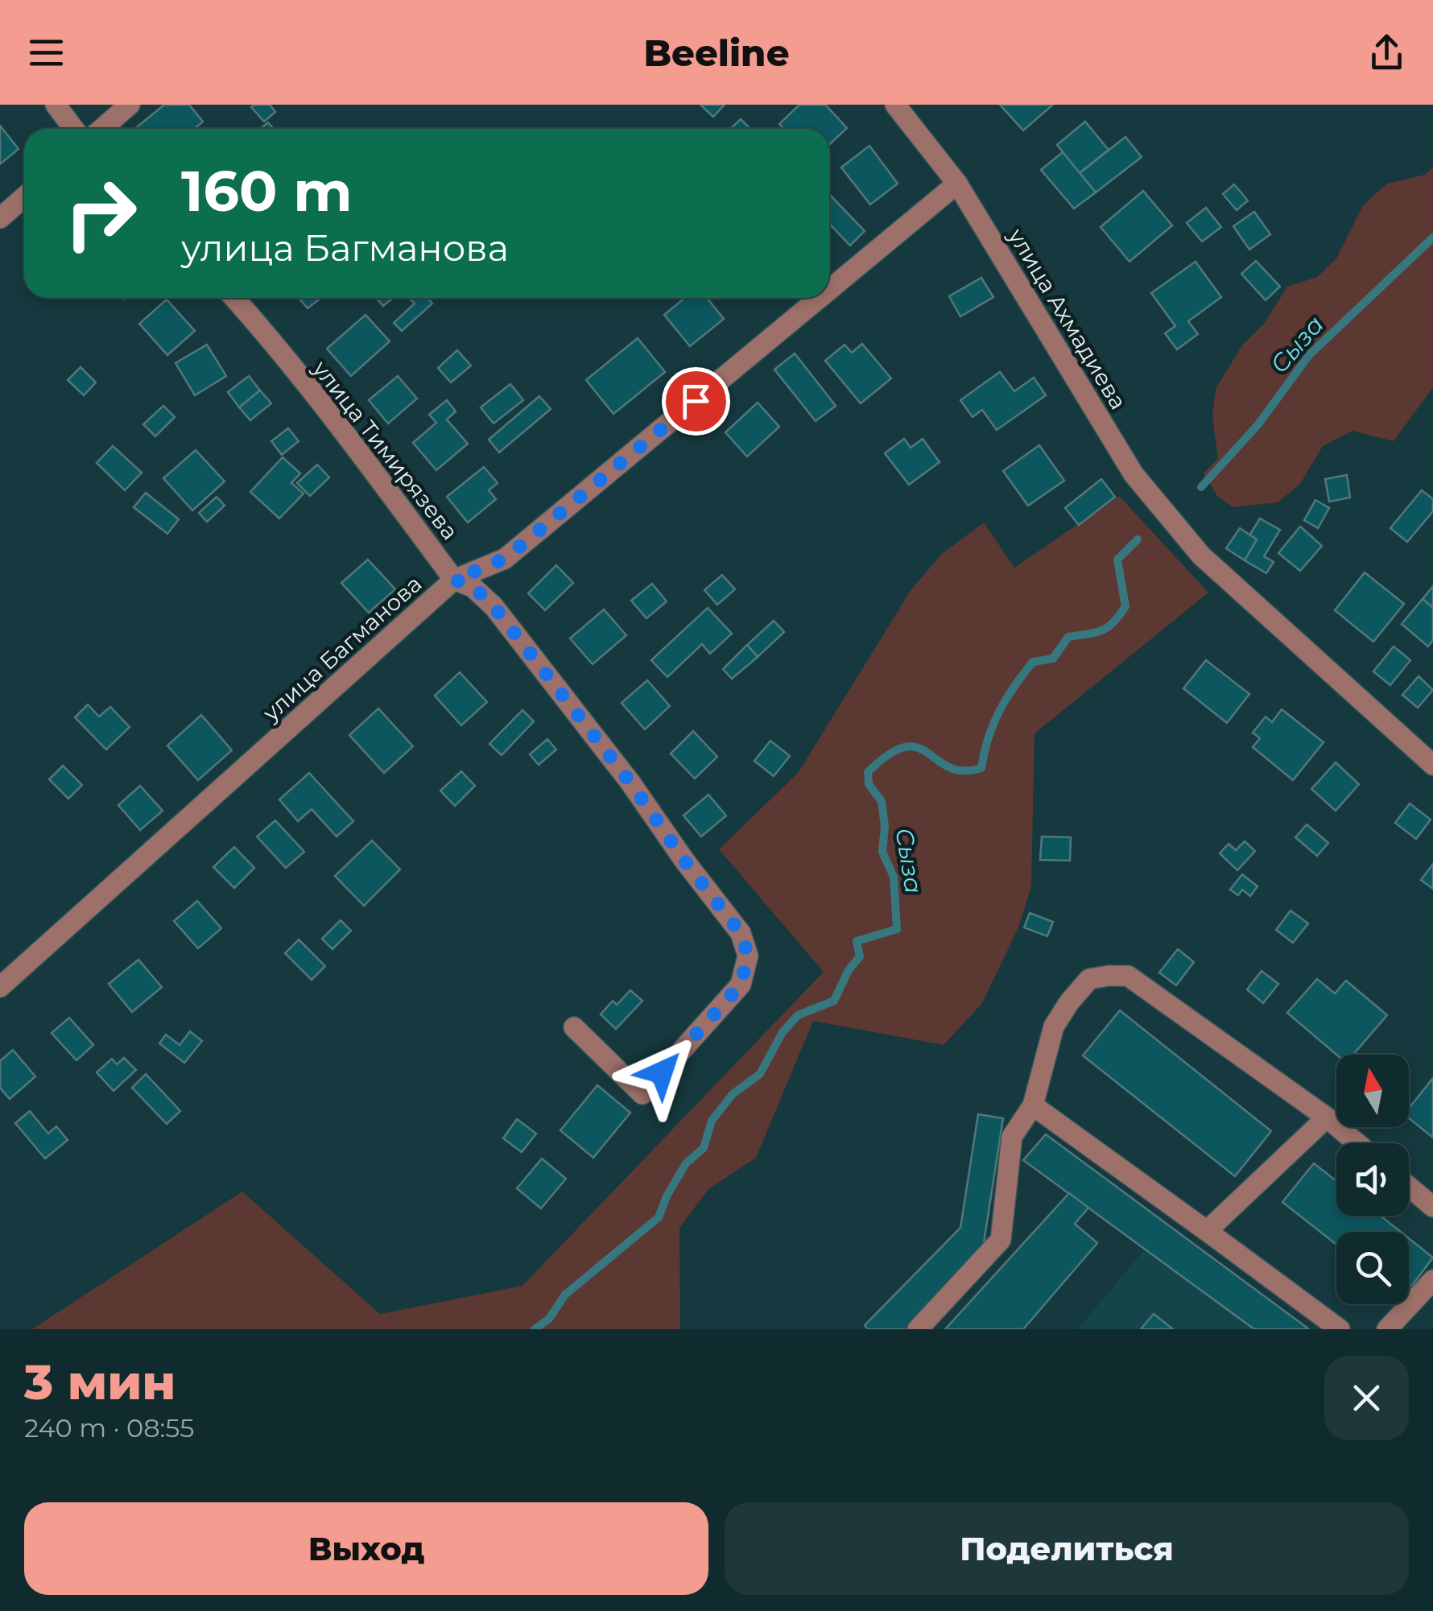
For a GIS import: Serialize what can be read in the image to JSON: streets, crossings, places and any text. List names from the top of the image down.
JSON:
{
  "streets": {
    "street": ["улица Ахмадиева", "улица Тимирязева", "улица Багманова"]
  },
  "crossings": [
    ["улица Ахмадиева", "улица Багманова"],
    ["улица Тимирязева", "улица Багманова"]
  ],
  "water": ["Сыза"],
  "north": "top",
  "page": {
    "header": "Beeline",
    "turn": ["160 m", "улица Багманова"],
    "heading": ["3 мин", "240 m · 08:55"],
    "buttons": ["Выход", "Поделиться"]
  }
}
